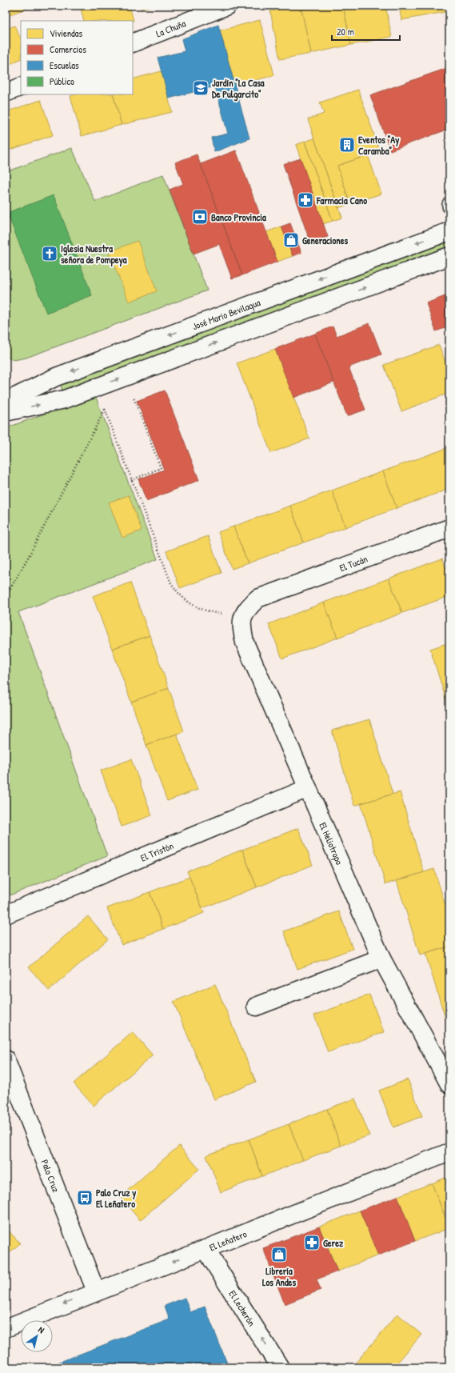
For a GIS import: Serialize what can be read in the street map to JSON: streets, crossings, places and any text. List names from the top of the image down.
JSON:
{
  "streets": {
    "street": [
      "La Chuña",
      "José Mario Bevilaqua",
      "El Tucán",
      "El Heliotropo",
      "El Tristón",
      "Palo Cruz",
      "El Leñatero",
      "El Lecherón"
    ]
  },
  "crossings": [
    ["El Tucán", "El Heliotropo"],
    ["El Heliotropo", "El Tristón"],
    ["Palo Cruz", "El Leñatero"],
    ["El Leñatero", "El Lecherón"]
  ],
  "one_way": ["El Leñatero", "El Lecherón"],
  "places": {
    "school or university": ["Jardín \"La Casa De Pulgarcito\""],
    "building": ["Eventos \"Ay Caramba\""],
    "pharmacy": ["Farmacia Cano", "Gerez"],
    "bank": ["Banco Provincia"],
    "shop": ["Generaciones", "Librería Los Andes"],
    "church": ["Iglesia Nuestra señora de Pompeya"],
    "bus stop": ["Palo Cruz y El Leñatero"]
  },
  "legend": [
    "Viviendas",
    "Comercios",
    "Escuelas",
    "Público"
  ],
  "scale_bar": "20 m",
  "north": "top right"
}
